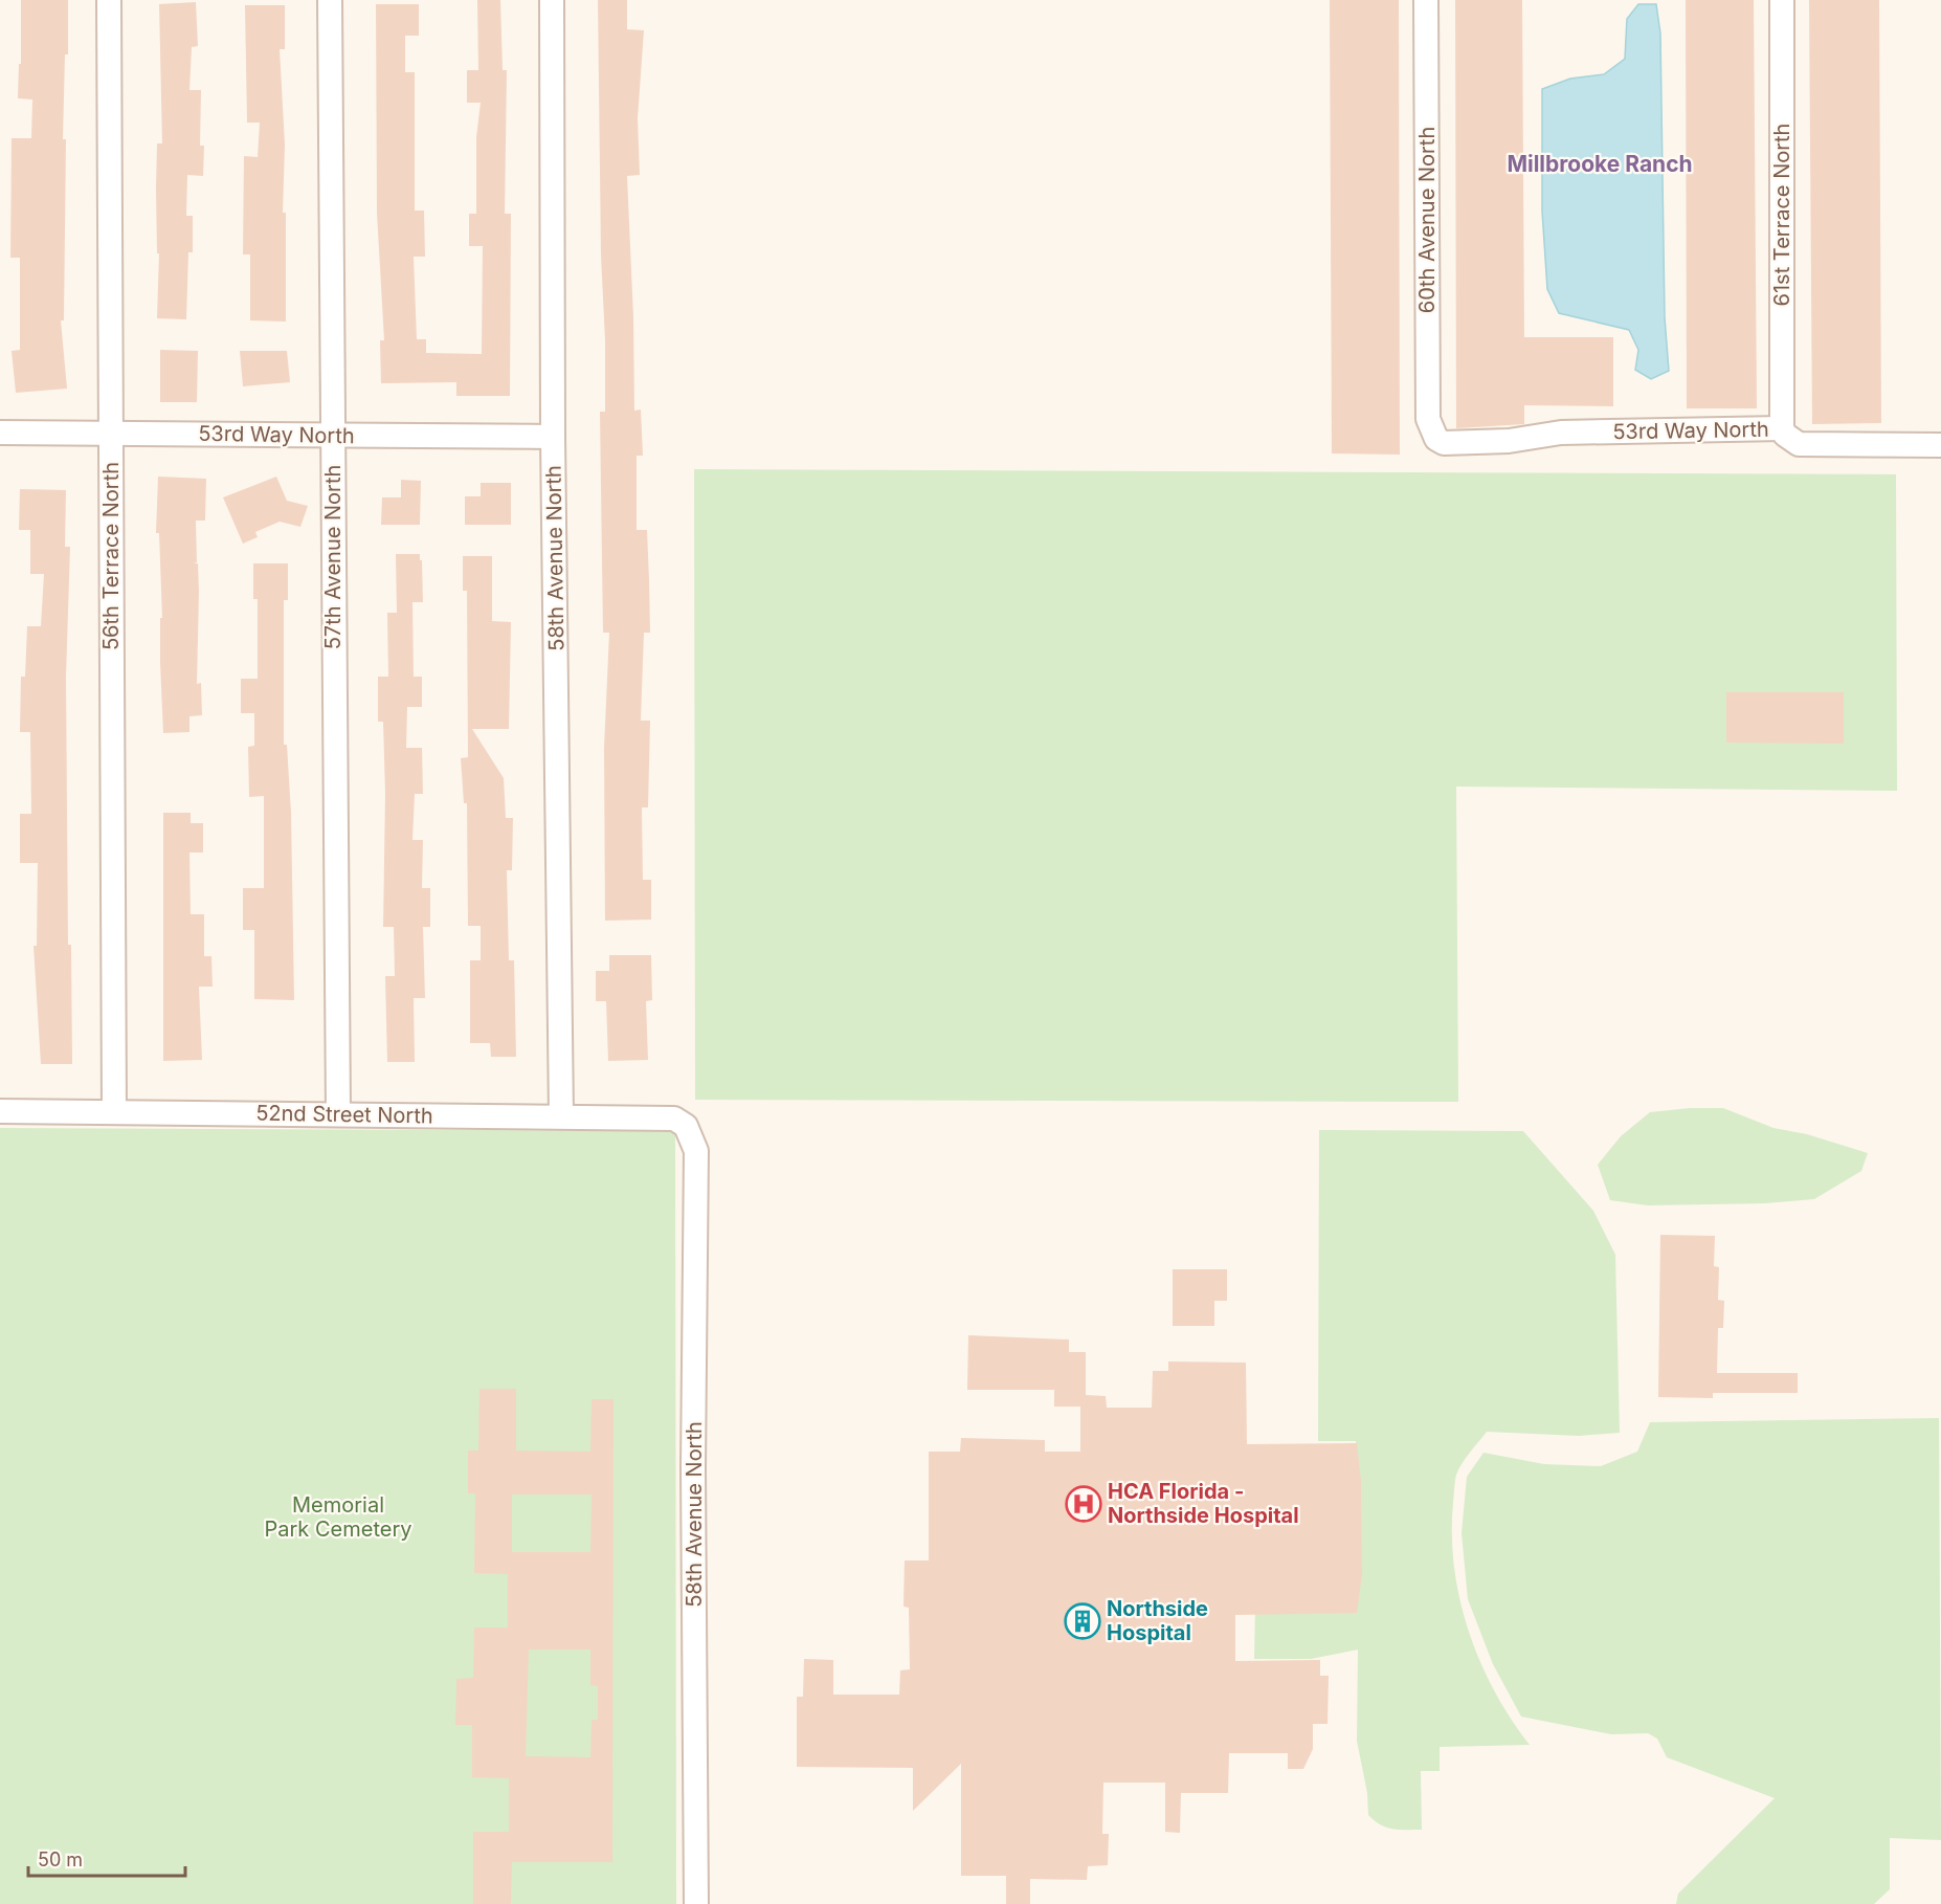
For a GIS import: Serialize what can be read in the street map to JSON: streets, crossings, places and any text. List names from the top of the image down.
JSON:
{
  "streets": {
    "street": [
      "61st Terrace North",
      "60th Avenue North",
      "53rd Way North",
      "56th Terrace North",
      "57th Avenue North",
      "58th Avenue North",
      "52nd Street North"
    ]
  },
  "crossings": [
    ["61st Terrace North", "53rd Way North"],
    ["60th Avenue North", "53rd Way North"],
    ["53rd Way North", "56th Terrace North"],
    ["53rd Way North", "57th Avenue North"],
    ["53rd Way North", "58th Avenue North"],
    ["56th Terrace North", "52nd Street North"],
    ["57th Avenue North", "52nd Street North"],
    ["58th Avenue North", "52nd Street North"]
  ],
  "districts": ["Millbrooke Ranch"],
  "parks": ["Memorial Park Cemetery"],
  "places": {
    "hospital": ["HCA Florida - Northside Hospital"],
    "building": ["Northside Hospital"]
  },
  "scale_bar": "50 m"
}
